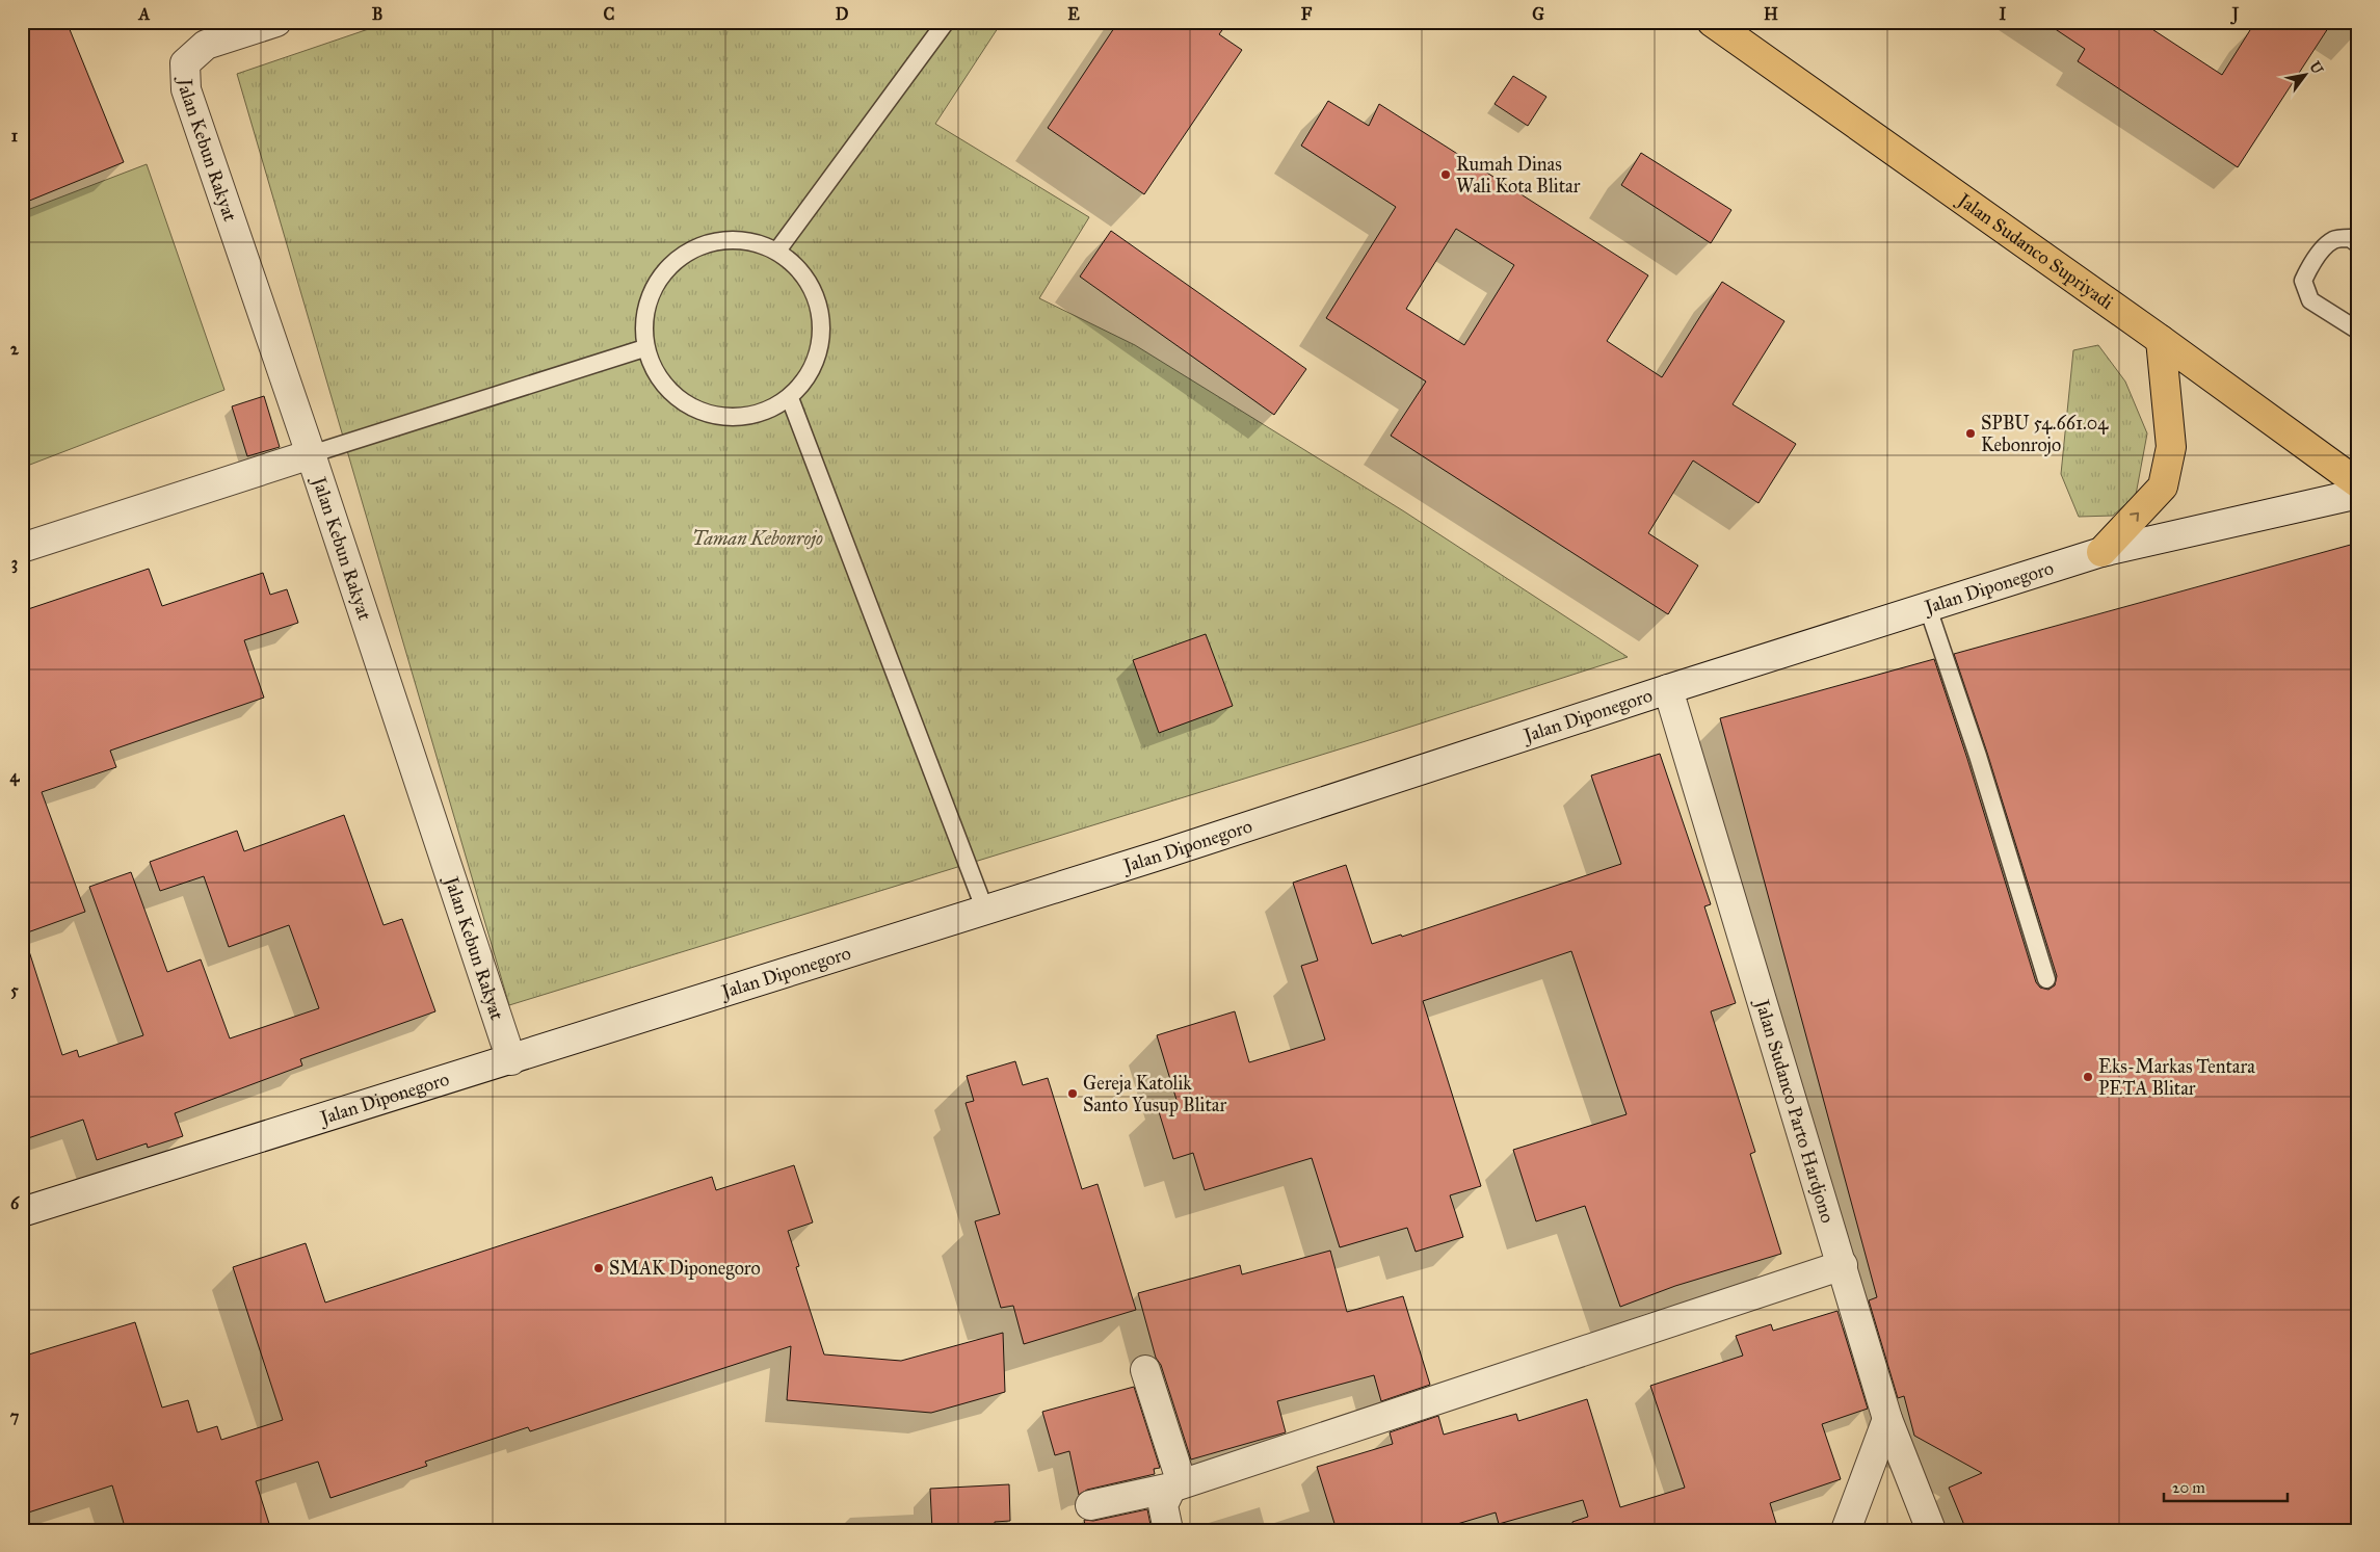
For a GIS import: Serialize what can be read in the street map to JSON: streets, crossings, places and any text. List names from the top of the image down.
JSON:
{
  "streets": {
    "main road": ["Jalan Sudanco Supriyadi"],
    "street": ["Jalan Kebun Rakyat", "Jalan Diponegoro", "Jalan Sudanco Parto Hardjono"]
  },
  "crossings": [
    ["Jalan Kebun Rakyat", "Jalan Diponegoro"],
    ["Jalan Diponegoro", "Jalan Sudanco Parto Hardjono"]
  ],
  "parks": ["Taman Kebonrojo"],
  "places": [
    "Rumah Dinas Wali Kota Blitar",
    "SPBU 54.661.04 Kebonrojo",
    "Eks-Markas Tentara PETA Blitar",
    "Gereja Katolik Santo Yusup Blitar",
    "SMAK Diponegoro"
  ],
  "scale_bar": "20 m",
  "north": "top right",
  "grid": {
    "columns": [
      "A",
      "B",
      "C",
      "D",
      "E",
      "F",
      "G",
      "H",
      "I",
      "J"
    ],
    "rows": [
      "1",
      "2",
      "3",
      "4",
      "5",
      "6",
      "7"
    ]
  }
}
